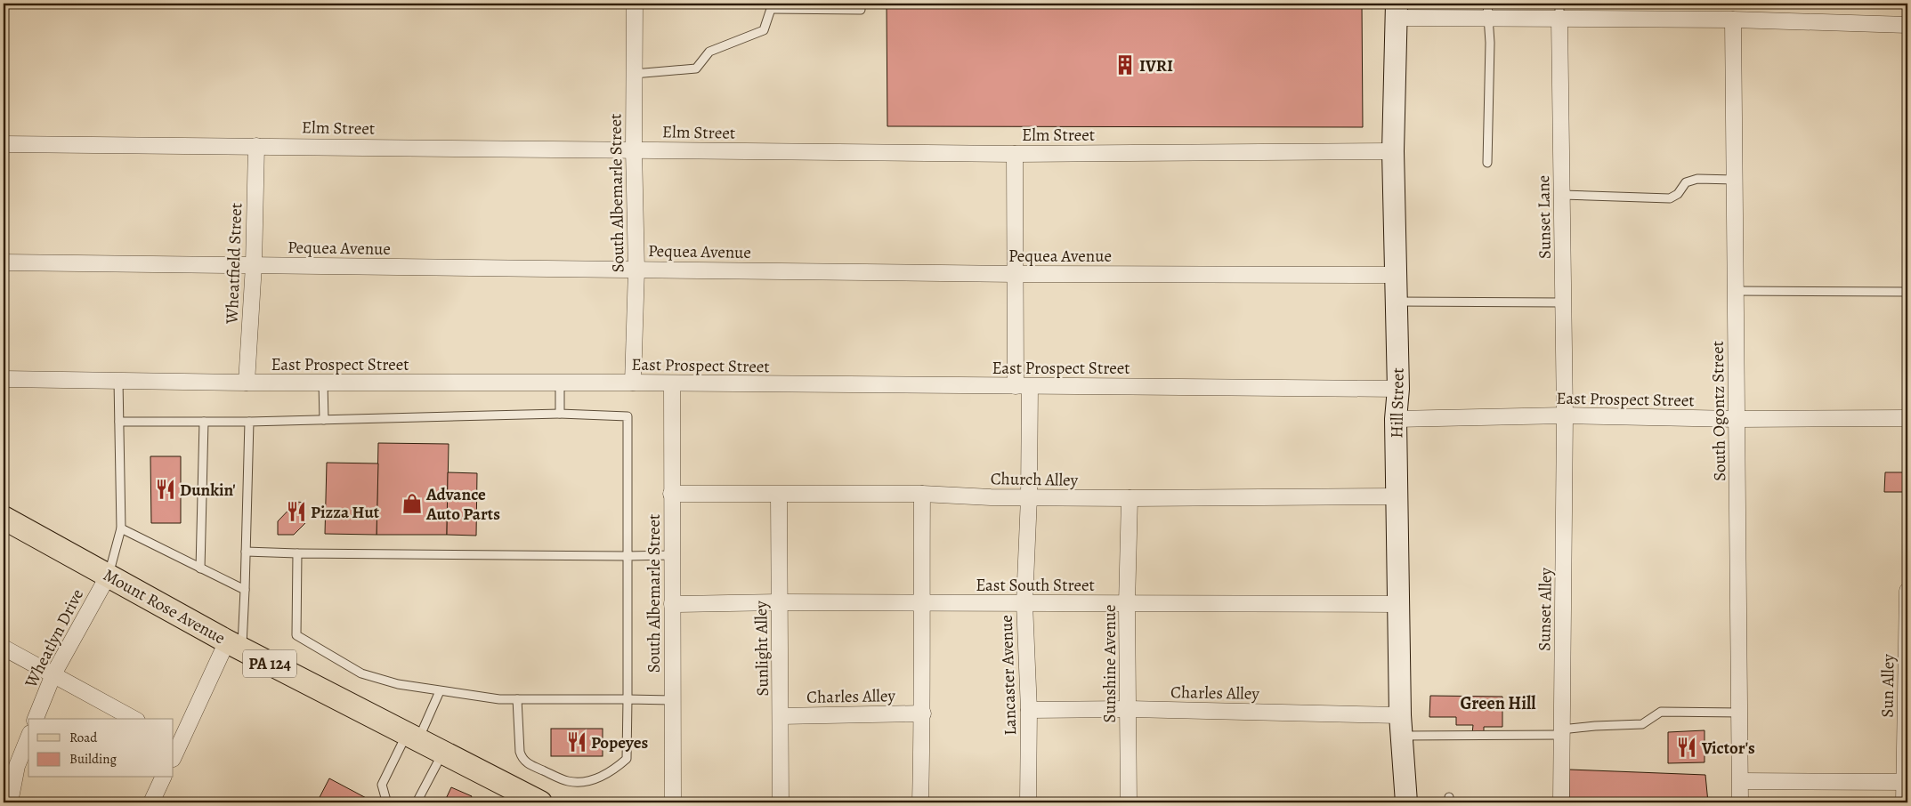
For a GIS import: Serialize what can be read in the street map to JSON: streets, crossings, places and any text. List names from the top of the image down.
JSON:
{
  "streets": {
    "main road": ["Hill Street", "Mount Rose Avenue", "PA 124"],
    "street": [
      "Elm Street",
      "South Albemarle Street",
      "Sunset Lane",
      "Pequea Avenue",
      "Wheatfield Street",
      "East Prospect Street",
      "South Ogontz Street",
      "Church Alley",
      "East South Street",
      "Sunset Alley",
      "Wheatlyn Drive",
      "Sunlight Alley",
      "Sunshine Avenue",
      "Lancaster Avenue",
      "Sun Alley",
      "Charles Alley"
    ]
  },
  "crossings": [
    ["Elm Street", "South Albemarle Street"],
    ["Elm Street", "Wheatfield Street"],
    ["Elm Street", "Hill Street"],
    ["Elm Street", "Lancaster Avenue"],
    ["South Albemarle Street", "Pequea Avenue"],
    ["South Albemarle Street", "East Prospect Street"],
    ["South Albemarle Street", "Church Alley"],
    ["South Albemarle Street", "East South Street"],
    ["Sunset Lane", "East Prospect Street"],
    ["Sunset Lane", "Sunset Alley"],
    ["Pequea Avenue", "Wheatfield Street"],
    ["Pequea Avenue", "Hill Street"],
    ["Pequea Avenue", "Lancaster Avenue"],
    ["Wheatfield Street", "East Prospect Street"],
    ["East Prospect Street", "Hill Street"],
    ["East Prospect Street", "South Ogontz Street"],
    ["East Prospect Street", "Sunset Alley"],
    ["East Prospect Street", "Lancaster Avenue"],
    ["Hill Street", "Church Alley"],
    ["Hill Street", "East South Street"],
    ["Hill Street", "Charles Alley"],
    ["Church Alley", "Sunlight Alley"],
    ["Church Alley", "Sunshine Avenue"],
    ["Church Alley", "Lancaster Avenue"],
    ["East South Street", "Sunlight Alley"],
    ["East South Street", "Sunshine Avenue"],
    ["East South Street", "Lancaster Avenue"],
    ["Mount Rose Avenue", "Wheatlyn Drive"],
    ["Sunlight Alley", "Charles Alley"],
    ["Sunshine Avenue", "Charles Alley"],
    ["Lancaster Avenue", "Charles Alley"]
  ],
  "districts": ["Green Hill"],
  "places": {
    "building": ["IVRI"],
    "restaurant": [
      "Dunkin'",
      "Pizza Hut",
      "Popeyes",
      "Victor's"
    ],
    "shop": ["Advance Auto Parts"]
  },
  "legend": ["Road", "Building"]
}
